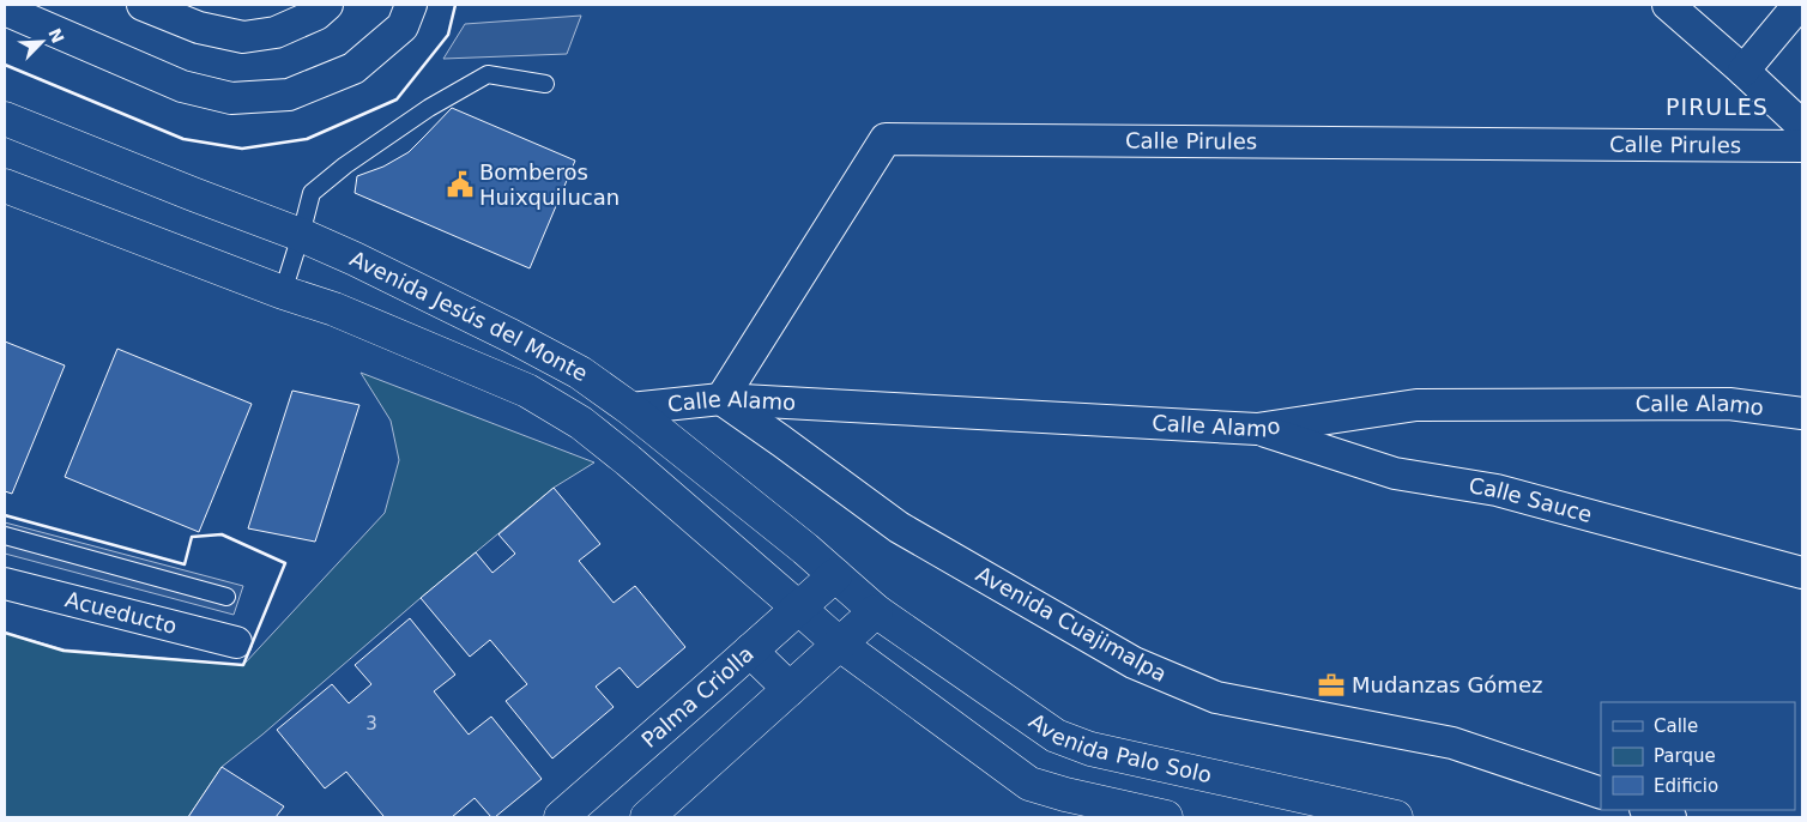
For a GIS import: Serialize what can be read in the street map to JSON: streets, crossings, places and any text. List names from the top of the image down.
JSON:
{
  "streets": {
    "main road": ["Avenida Jesús del Monte", "Palma Criolla", "Avenida Palo Solo"],
    "street": [
      "Calle Pirules",
      "Calle Alamo",
      "Calle Sauce",
      "Acueducto",
      "Avenida Cuajimalpa"
    ]
  },
  "crossings": [
    ["Calle Pirules", "Calle Alamo"],
    ["Calle Pirules", "Avenida Cuajimalpa"],
    ["Avenida Jesús del Monte", "Calle Alamo"],
    ["Avenida Jesús del Monte", "Palma Criolla"],
    ["Avenida Jesús del Monte", "Avenida Palo Solo"],
    ["Calle Alamo", "Calle Sauce"],
    ["Calle Alamo", "Avenida Cuajimalpa"]
  ],
  "districts": ["PIRULES"],
  "places": {
    "public building": ["Bomberos Huixquilucan"],
    "office": ["Mudanzas Gómez"]
  },
  "house_numbers": ["3"],
  "legend": ["Calle", "Parque", "Edificio"],
  "north": "top right"
}
